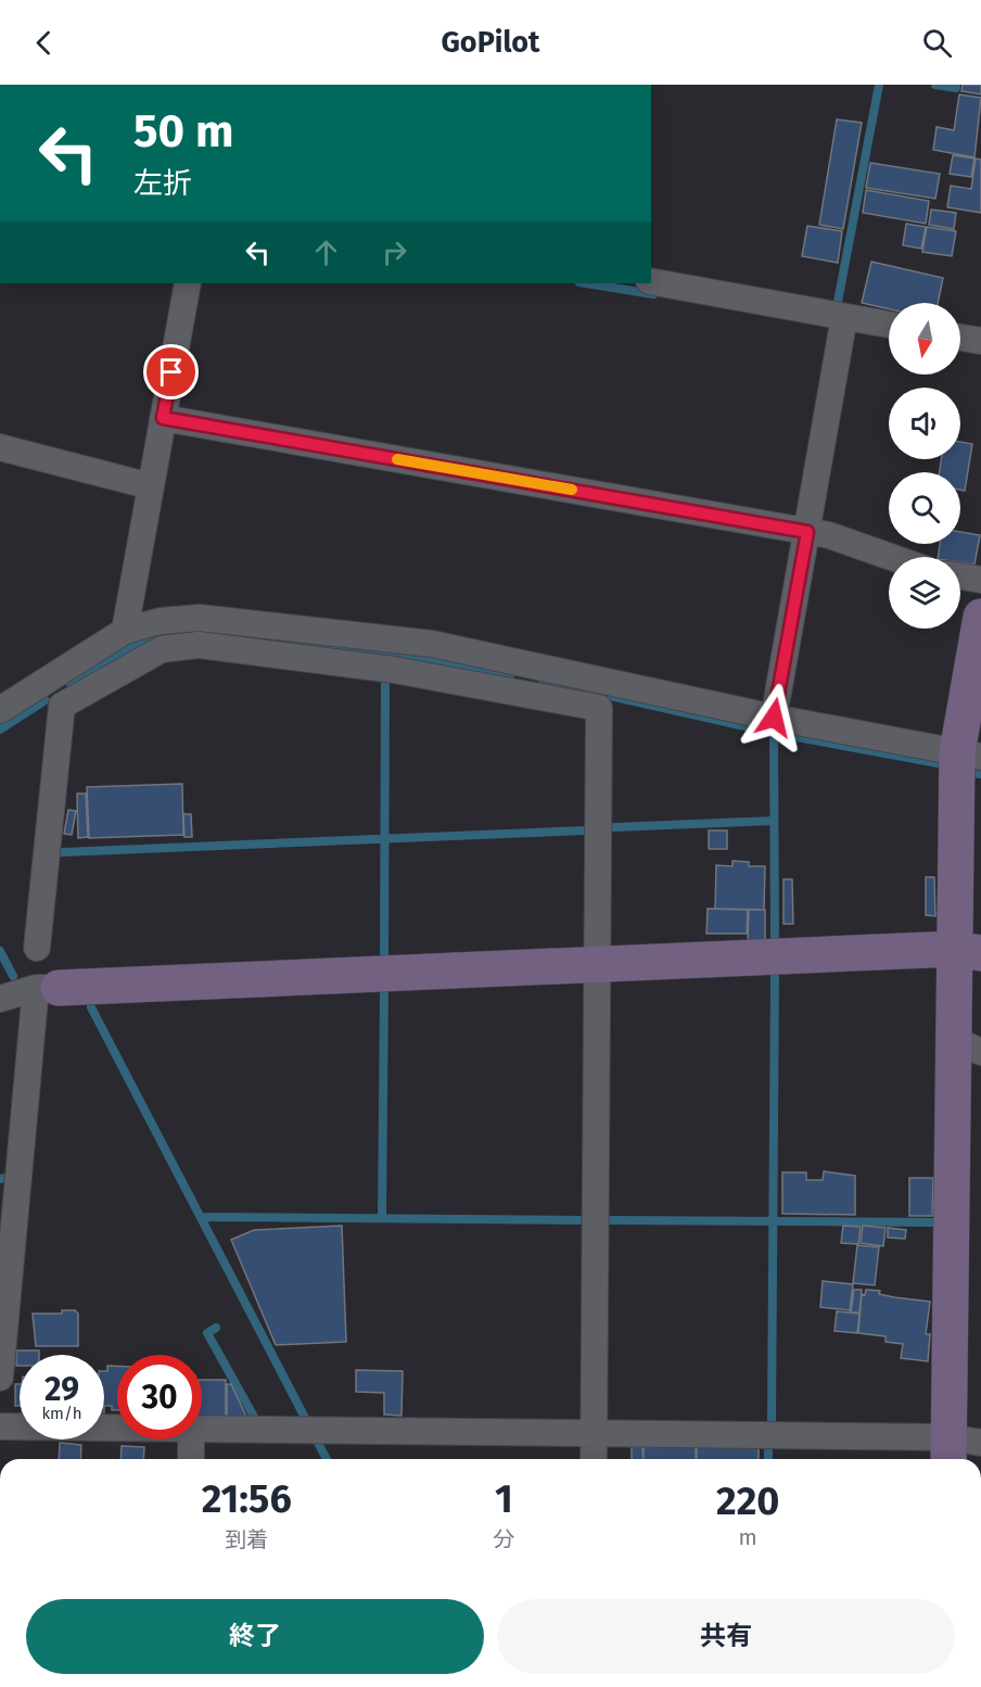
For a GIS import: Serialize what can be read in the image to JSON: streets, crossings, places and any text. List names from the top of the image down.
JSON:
{
  "north": "bottom",
  "page": {
    "header": "GoPilot",
    "turn": ["50 m", "左折"],
    "speed": "29 km/h",
    "limit": "30",
    "eta": [
      "21:56",
      "到着",
      "1",
      "分",
      "220",
      "m"
    ],
    "buttons": ["終了", "共有"]
  }
}
